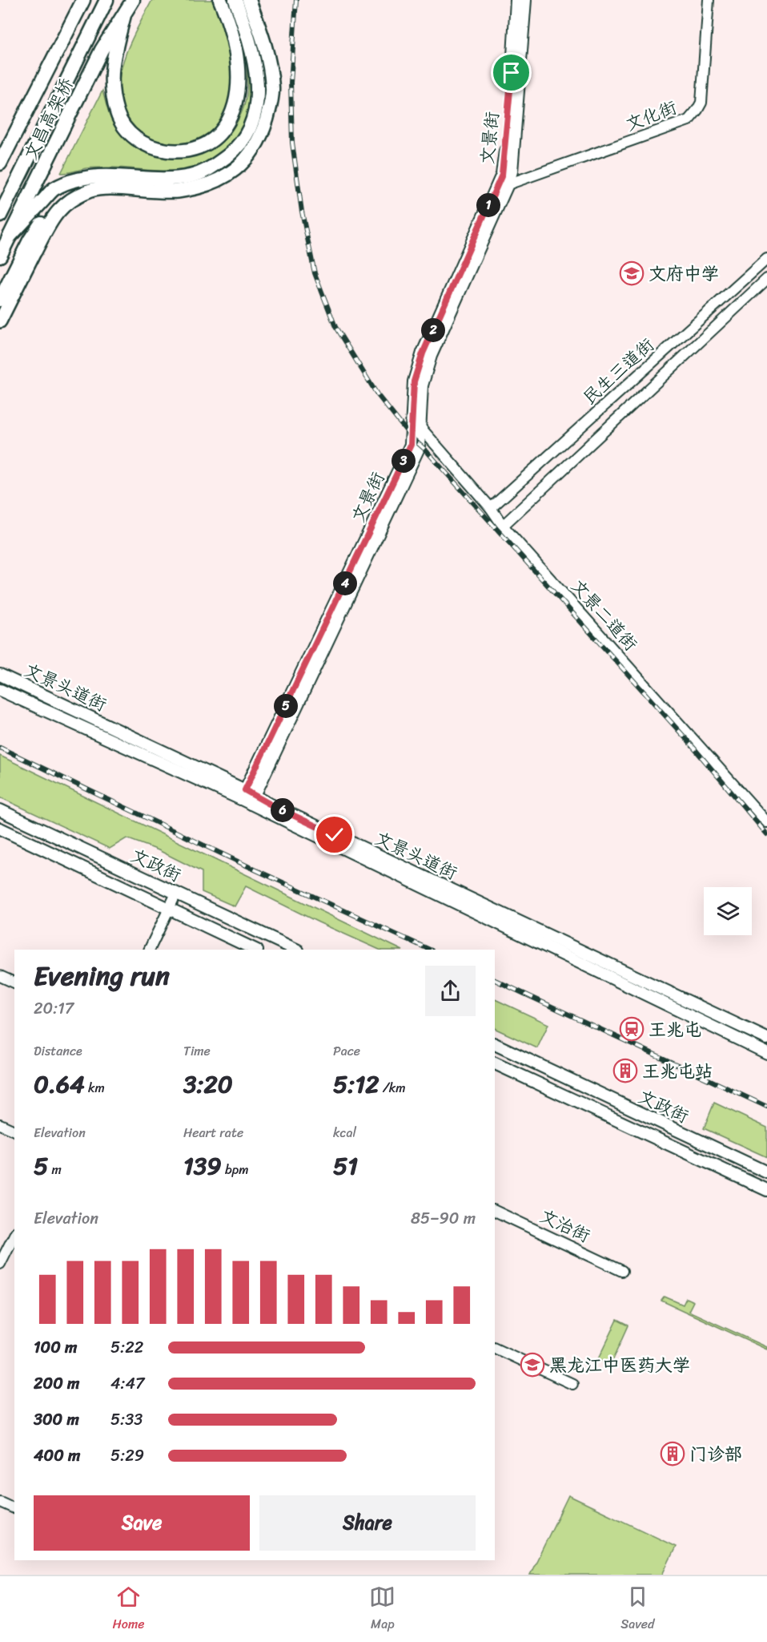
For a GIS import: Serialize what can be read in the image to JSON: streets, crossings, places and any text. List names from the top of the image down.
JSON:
{
  "streets": {
    "highway": ["文昌高架桥"],
    "main road": ["文景街", "文景头道街", "文政街"],
    "street": [
      "文化街",
      "民生三道街",
      "文景二道街",
      "文治街"
    ]
  },
  "crossings": [
    ["文化街", "文景街"],
    ["文景街", "文景二道街"],
    ["文景街", "文景头道街"],
    ["民生三道街", "文景二道街"]
  ],
  "places": {
    "school or university": ["文府中学", "黑龙江中医药大学"],
    "station": ["王兆屯"],
    "building": ["王兆屯站", "门诊部"]
  },
  "page": {
    "pins": [
      "1",
      "2",
      "3",
      "4",
      "5",
      "6"
    ],
    "heading": ["Evening run", "20:17"],
    "stats": [
      ["Distance", "0.64 km"],
      ["Time", "3:20"],
      ["Pace", "5:12 /km"],
      ["Elevation", "5 m"],
      ["Heart rate", "139 bpm"],
      ["kcal", "51"]
    ],
    "chart": ["Elevation", "85–90 m"],
    "list": [
      {
        "name": "100 m",
        "note": "5:22"
      },
      {
        "name": "200 m",
        "note": "4:47"
      },
      {
        "name": "300 m",
        "note": "5:33"
      },
      {
        "name": "400 m",
        "note": "5:29"
      }
    ],
    "buttons": ["Save", "Share"],
    "tabs": ["Home", "Map", "Saved"]
  }
}
